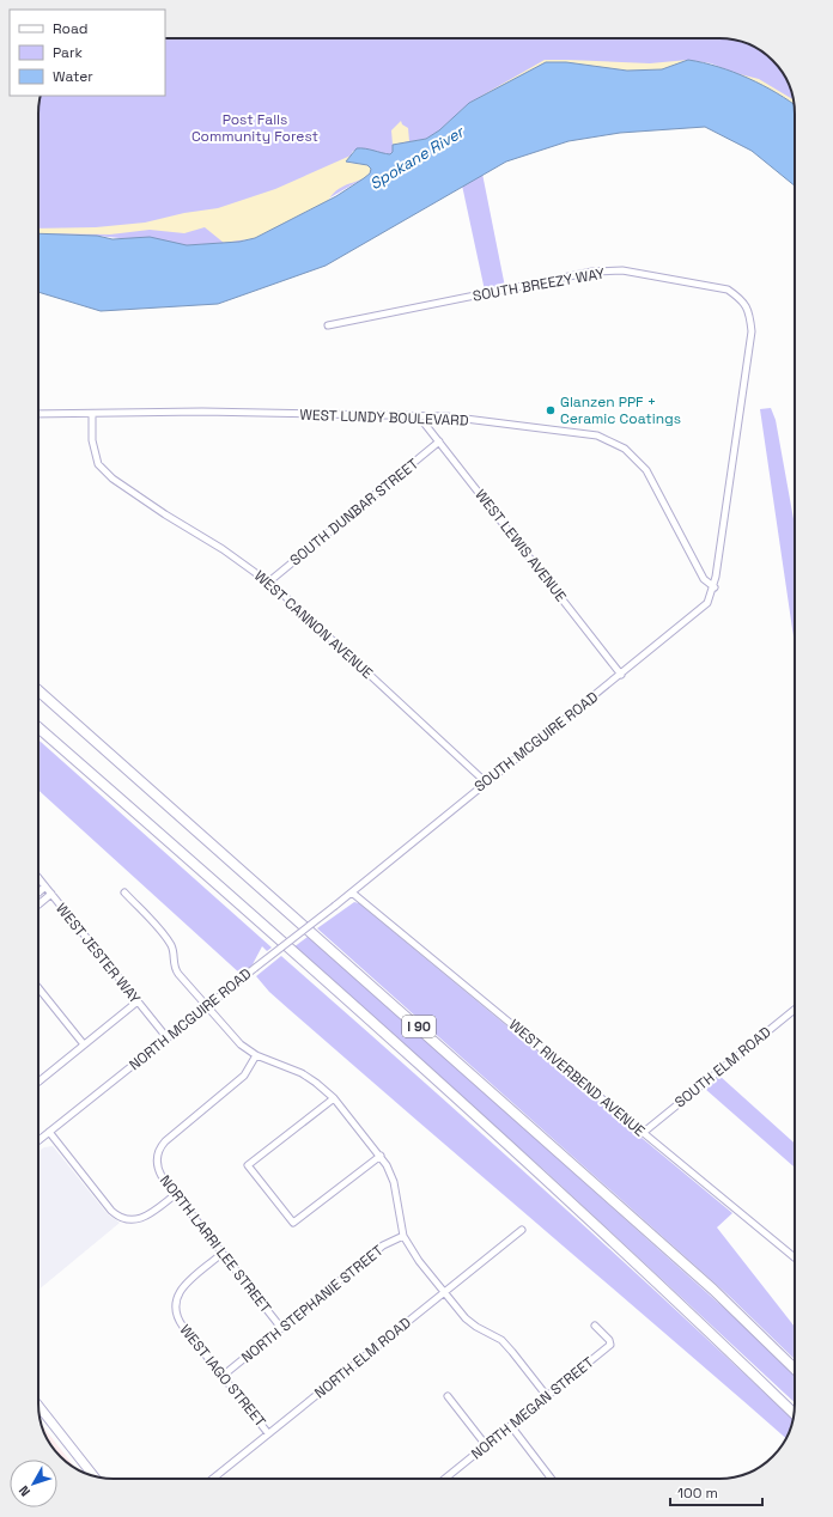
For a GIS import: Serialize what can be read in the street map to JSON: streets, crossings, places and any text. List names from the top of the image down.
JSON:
{
  "streets": {
    "highway": ["I 90"],
    "street": [
      "SOUTH BREEZY WAY",
      "WEST LUNDY BOULEVARD",
      "SOUTH DUNBAR STREET",
      "WEST LEWIS AVENUE",
      "WEST CANNON AVENUE",
      "SOUTH MCGUIRE ROAD",
      "WEST JESTER WAY",
      "NORTH MCGUIRE ROAD",
      "SOUTH ELM ROAD",
      "WEST RIVERBEND AVENUE",
      "NORTH LARRI LEE STREET",
      "NORTH STEPHANIE STREET",
      "NORTH ELM ROAD",
      "WEST IAGO STREET",
      "NORTH MEGAN STREET"
    ]
  },
  "crossings": [
    ["SOUTH BREEZY WAY", "WEST LUNDY BOULEVARD"],
    ["SOUTH BREEZY WAY", "SOUTH MCGUIRE ROAD"],
    ["WEST LUNDY BOULEVARD", "WEST LEWIS AVENUE"],
    ["WEST LUNDY BOULEVARD", "WEST CANNON AVENUE"],
    ["WEST LUNDY BOULEVARD", "SOUTH MCGUIRE ROAD"],
    ["SOUTH DUNBAR STREET", "WEST LEWIS AVENUE"],
    ["SOUTH DUNBAR STREET", "WEST CANNON AVENUE"],
    ["WEST LEWIS AVENUE", "SOUTH MCGUIRE ROAD"],
    ["WEST CANNON AVENUE", "SOUTH MCGUIRE ROAD"],
    ["SOUTH MCGUIRE ROAD", "NORTH MCGUIRE ROAD"],
    ["SOUTH MCGUIRE ROAD", "WEST RIVERBEND AVENUE"],
    ["WEST JESTER WAY", "NORTH MCGUIRE ROAD"],
    ["NORTH MCGUIRE ROAD", "WEST RIVERBEND AVENUE"],
    ["SOUTH ELM ROAD", "WEST RIVERBEND AVENUE"],
    ["NORTH LARRI LEE STREET", "NORTH STEPHANIE STREET"],
    ["NORTH LARRI LEE STREET", "WEST IAGO STREET"],
    ["NORTH STEPHANIE STREET", "WEST IAGO STREET"],
    ["NORTH ELM ROAD", "WEST IAGO STREET"]
  ],
  "water": ["Spokane River"],
  "parks": ["Post Falls Community Forest"],
  "places": ["Glanzen PPF + Ceramic Coatings"],
  "legend": ["Road", "Park", "Water"],
  "scale_bar": "100 m",
  "north": "bottom left"
}
